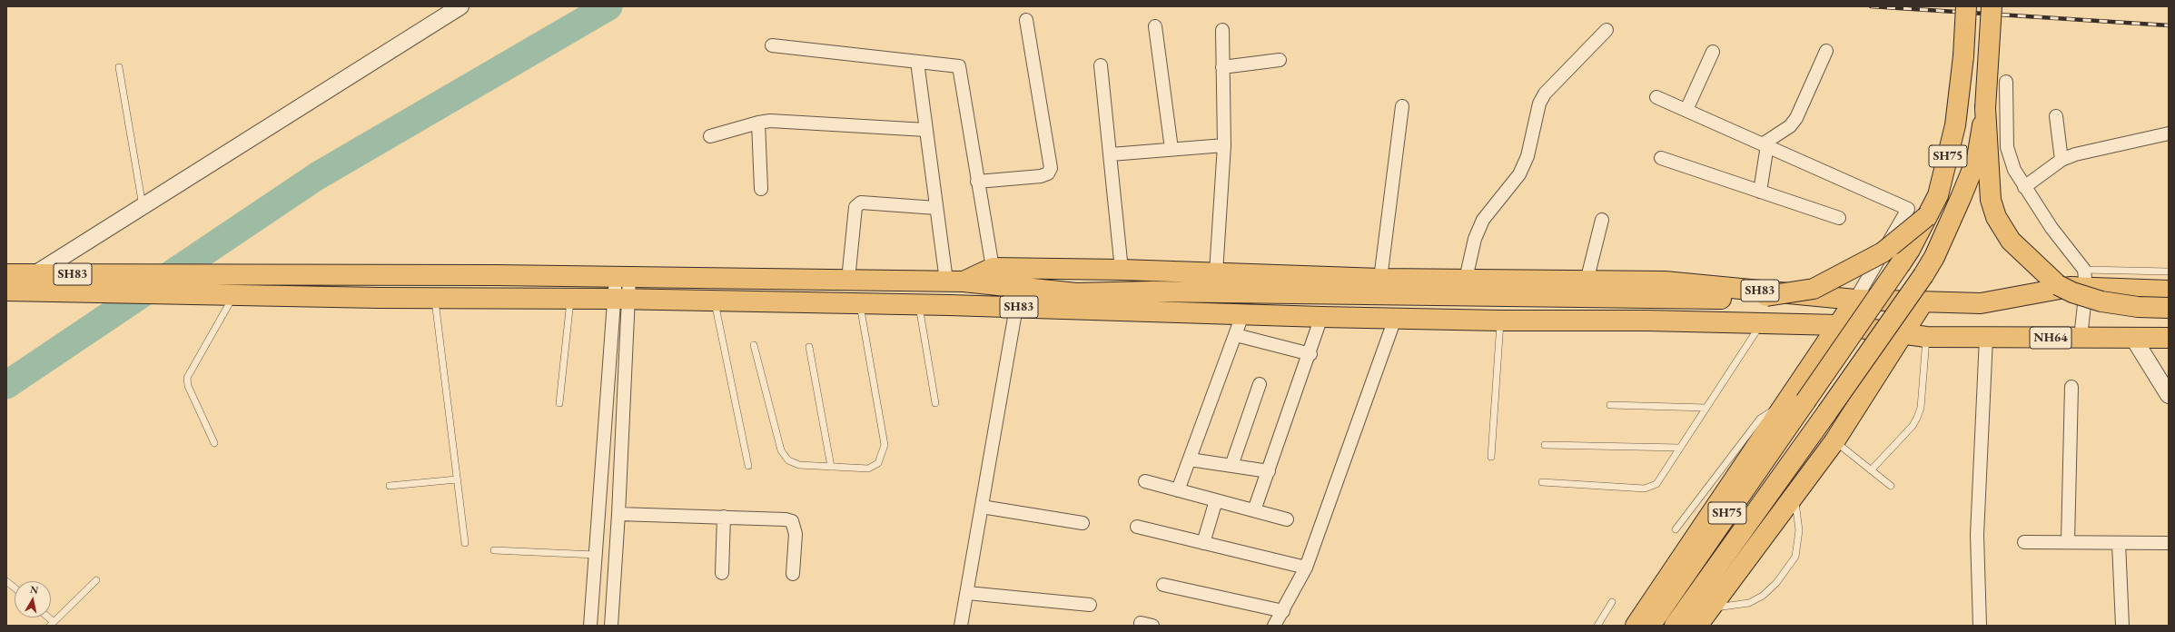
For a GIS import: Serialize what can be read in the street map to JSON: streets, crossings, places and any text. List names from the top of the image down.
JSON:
{
  "streets": {
    "main road": ["SH75", "SH83", "NH64"]
  },
  "crossings": [
    ["SH83", "NH64"]
  ],
  "north": "top"
}
